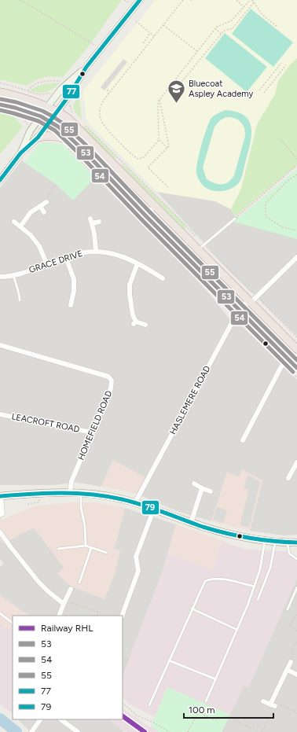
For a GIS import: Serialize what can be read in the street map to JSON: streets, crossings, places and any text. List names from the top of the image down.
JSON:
{
  "streets": {
    "street": [
      "GRACE DRIVE",
      "HASLEMERE ROAD",
      "LEACROFT ROAD",
      "HOMEFIELD ROAD"
    ]
  },
  "crossings": [
    ["LEACROFT ROAD", "HOMEFIELD ROAD"]
  ],
  "places": {
    "school or university": ["Bluecoat Aspley Academy"]
  },
  "lines": [
    "transit line 77",
    "transit line 55",
    "transit line 53",
    "transit line 54",
    "transit line 79",
    "rail line RHL"
  ],
  "legend": [
    "Railway RHL",
    "53",
    "54",
    "55",
    "77",
    "79"
  ],
  "scale_bar": "100 m"
}
